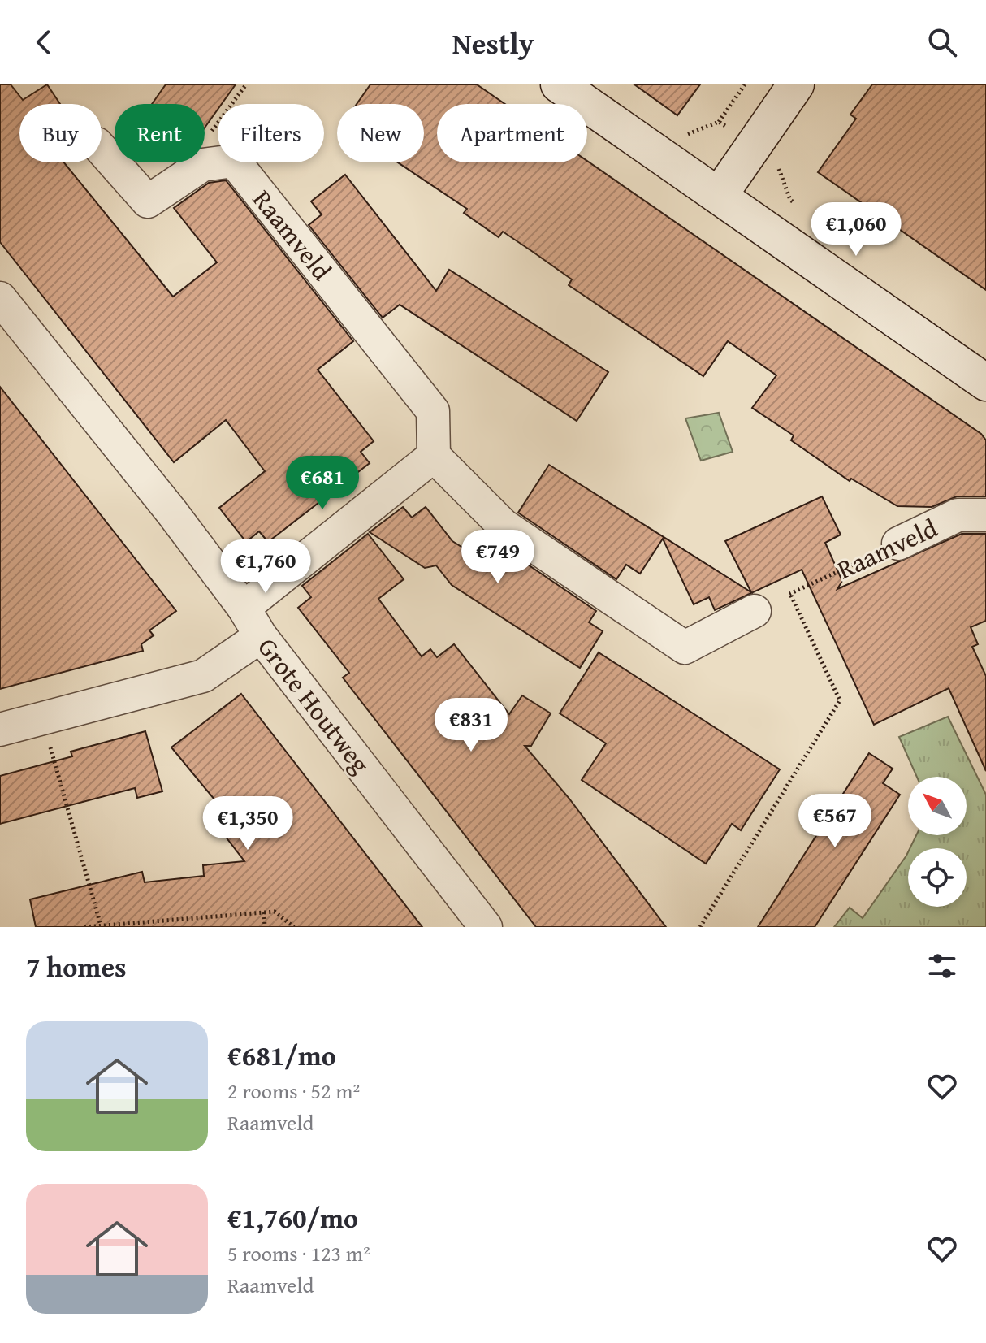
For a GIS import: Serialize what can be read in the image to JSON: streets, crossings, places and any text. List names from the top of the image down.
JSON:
{
  "streets": {
    "street": ["Raamveld", "Grote Houtweg"]
  },
  "north": "top left",
  "page": {
    "header": "Nestly",
    "chip": [
      "Buy",
      "Rent",
      "Filters",
      "New",
      "Apartment"
    ],
    "price": [
      "€1,060",
      "€681",
      "€749",
      "€1,760",
      "€831",
      "€567",
      "€1,350"
    ],
    "heading": "7 homes",
    "list": [
      {
        "name": "€681/mo",
        "note": "2 rooms · 52 m² · Raamveld"
      },
      {
        "name": "€1,760/mo",
        "note": "5 rooms · 123 m² · Raamveld"
      }
    ]
  }
}
